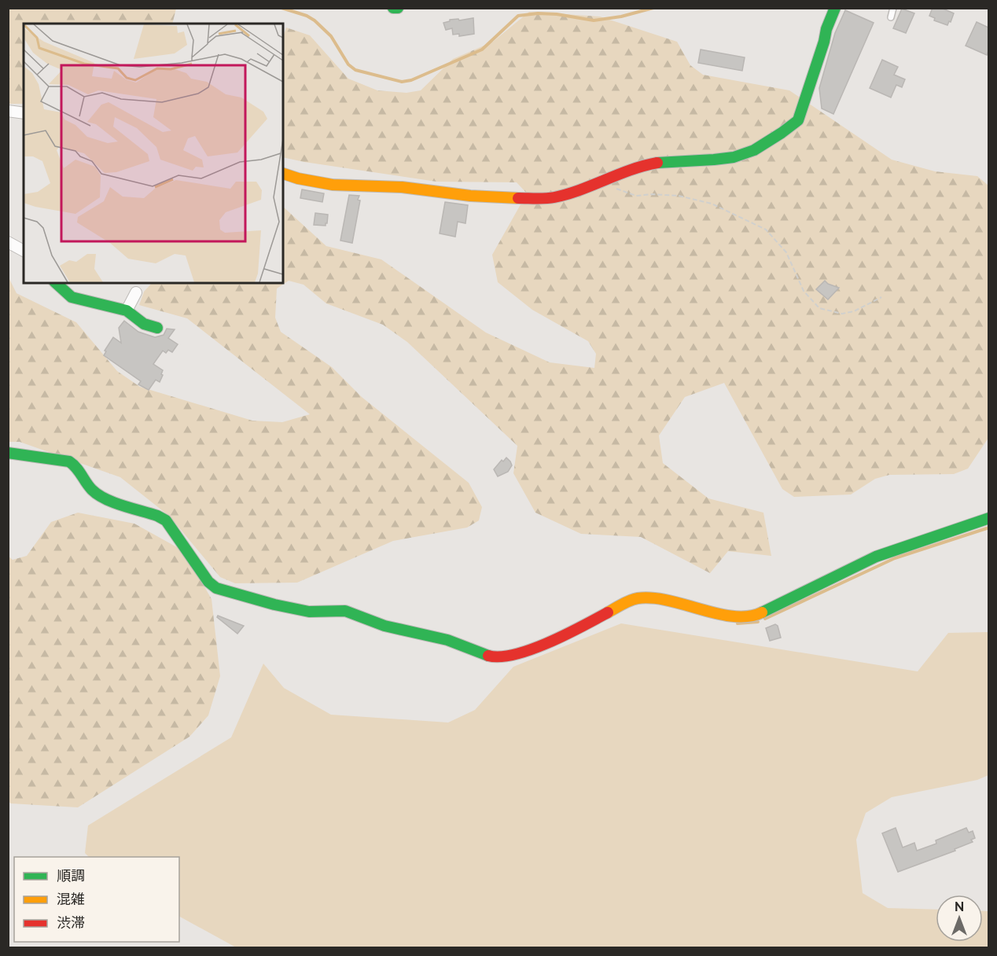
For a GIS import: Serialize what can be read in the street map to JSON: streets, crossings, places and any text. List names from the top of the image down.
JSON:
{
  "legend": ["順調", "混雑", "渋滞"],
  "north": "top"
}
